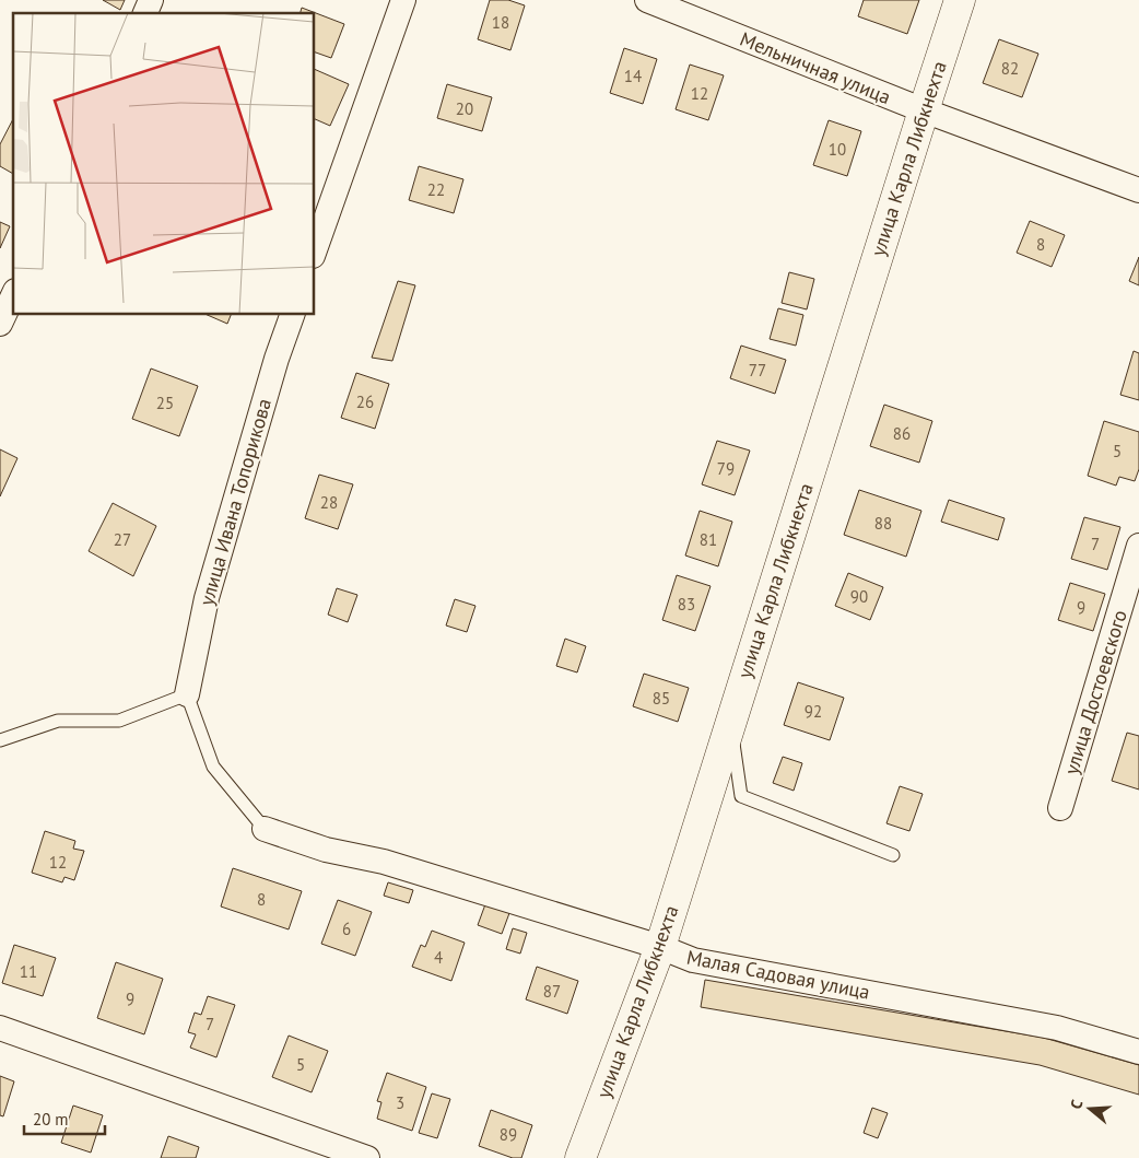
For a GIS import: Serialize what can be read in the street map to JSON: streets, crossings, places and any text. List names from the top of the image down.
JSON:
{
  "streets": {
    "street": [
      "Мельничная улица",
      "улица Карла Либкнехта",
      "улица Ивана Топорикова",
      "улица Достоевского",
      "Малая Садовая улица"
    ]
  },
  "crossings": [
    ["Мельничная улица", "улица Карла Либкнехта"],
    ["улица Карла Либкнехта", "Малая Садовая улица"]
  ],
  "house_numbers": [
    "18",
    "82",
    "14",
    "12",
    "20",
    "10",
    "22",
    "8",
    "77",
    "26",
    "25",
    "86",
    "5",
    "79",
    "28",
    "88",
    "27",
    "81",
    "7",
    "90",
    "83",
    "9",
    "85",
    "92",
    "12",
    "8",
    "6",
    "4",
    "11",
    "87",
    "9",
    "7",
    "5",
    "3",
    "89"
  ],
  "scale_bar": "20 m",
  "north": "left"
}
